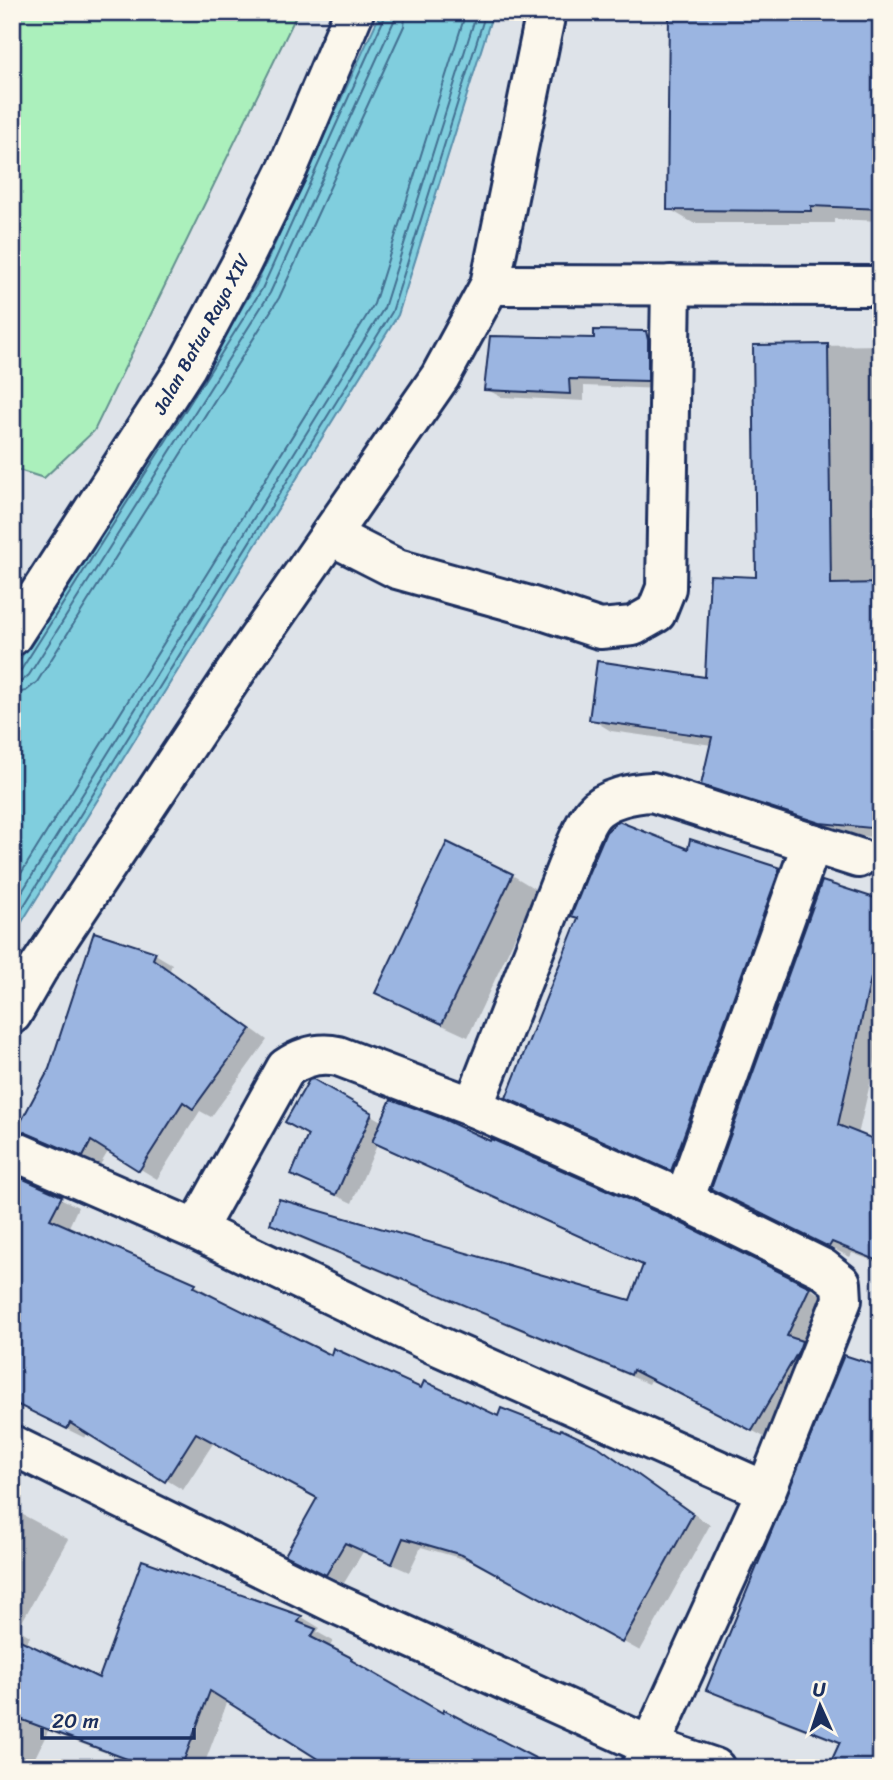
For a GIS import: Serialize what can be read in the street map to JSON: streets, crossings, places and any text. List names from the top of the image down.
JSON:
{
  "streets": {
    "street": ["Jalan Batua Raya XIV"]
  },
  "scale_bar": "20 m",
  "north": "top"
}
